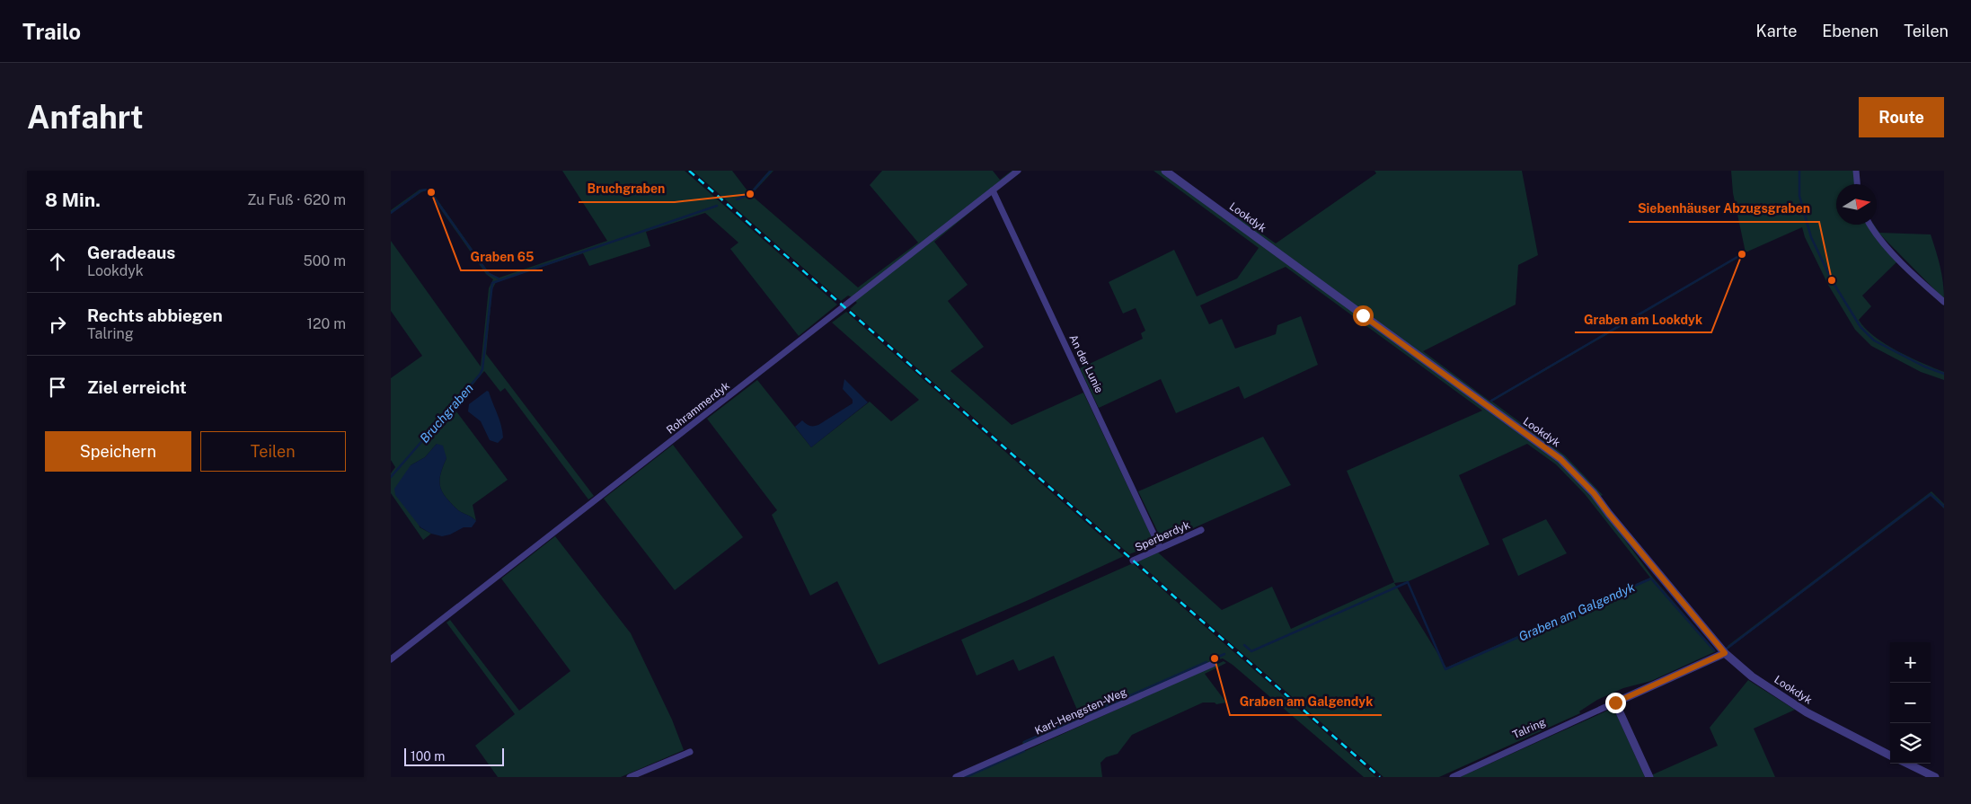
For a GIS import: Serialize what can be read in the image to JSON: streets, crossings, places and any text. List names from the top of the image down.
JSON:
{
  "streets": {
    "street": [
      "Lookdyk",
      "An der Lunie",
      "Rohrammerdyk",
      "Sperberdyk",
      "Karl-Hengsten-Weg",
      "Talring"
    ]
  },
  "crossings": [
    ["Lookdyk", "Talring"],
    ["An der Lunie", "Rohrammerdyk"],
    ["An der Lunie", "Sperberdyk"]
  ],
  "water": ["Bruchgraben", "Graben am Galgendyk"],
  "places": [
    "Graben 65",
    "Bruchgraben",
    "Graben am Lookdyk",
    "Siebenhäuser Abzugsgraben",
    "Graben am Galgendyk"
  ],
  "scale_bar": "100 m",
  "north": "right",
  "page": {
    "header": "Trailo",
    "nav": ["Karte", "Ebenen", "Teilen"],
    "buttons": [
      "Route",
      ["Speichern", "Teilen"]
    ],
    "title": "Anfahrt",
    "heading": ["8 Min.", "Zu Fuß · 620 m"],
    "list": [
      ["Geradeaus", "Lookdyk", "500 m"],
      ["Rechts abbiegen", "Talring", "120 m"],
      "Ziel erreicht"
    ],
    "map_buttons": ["+", "−"],
    "scale": "100 m"
  }
}
